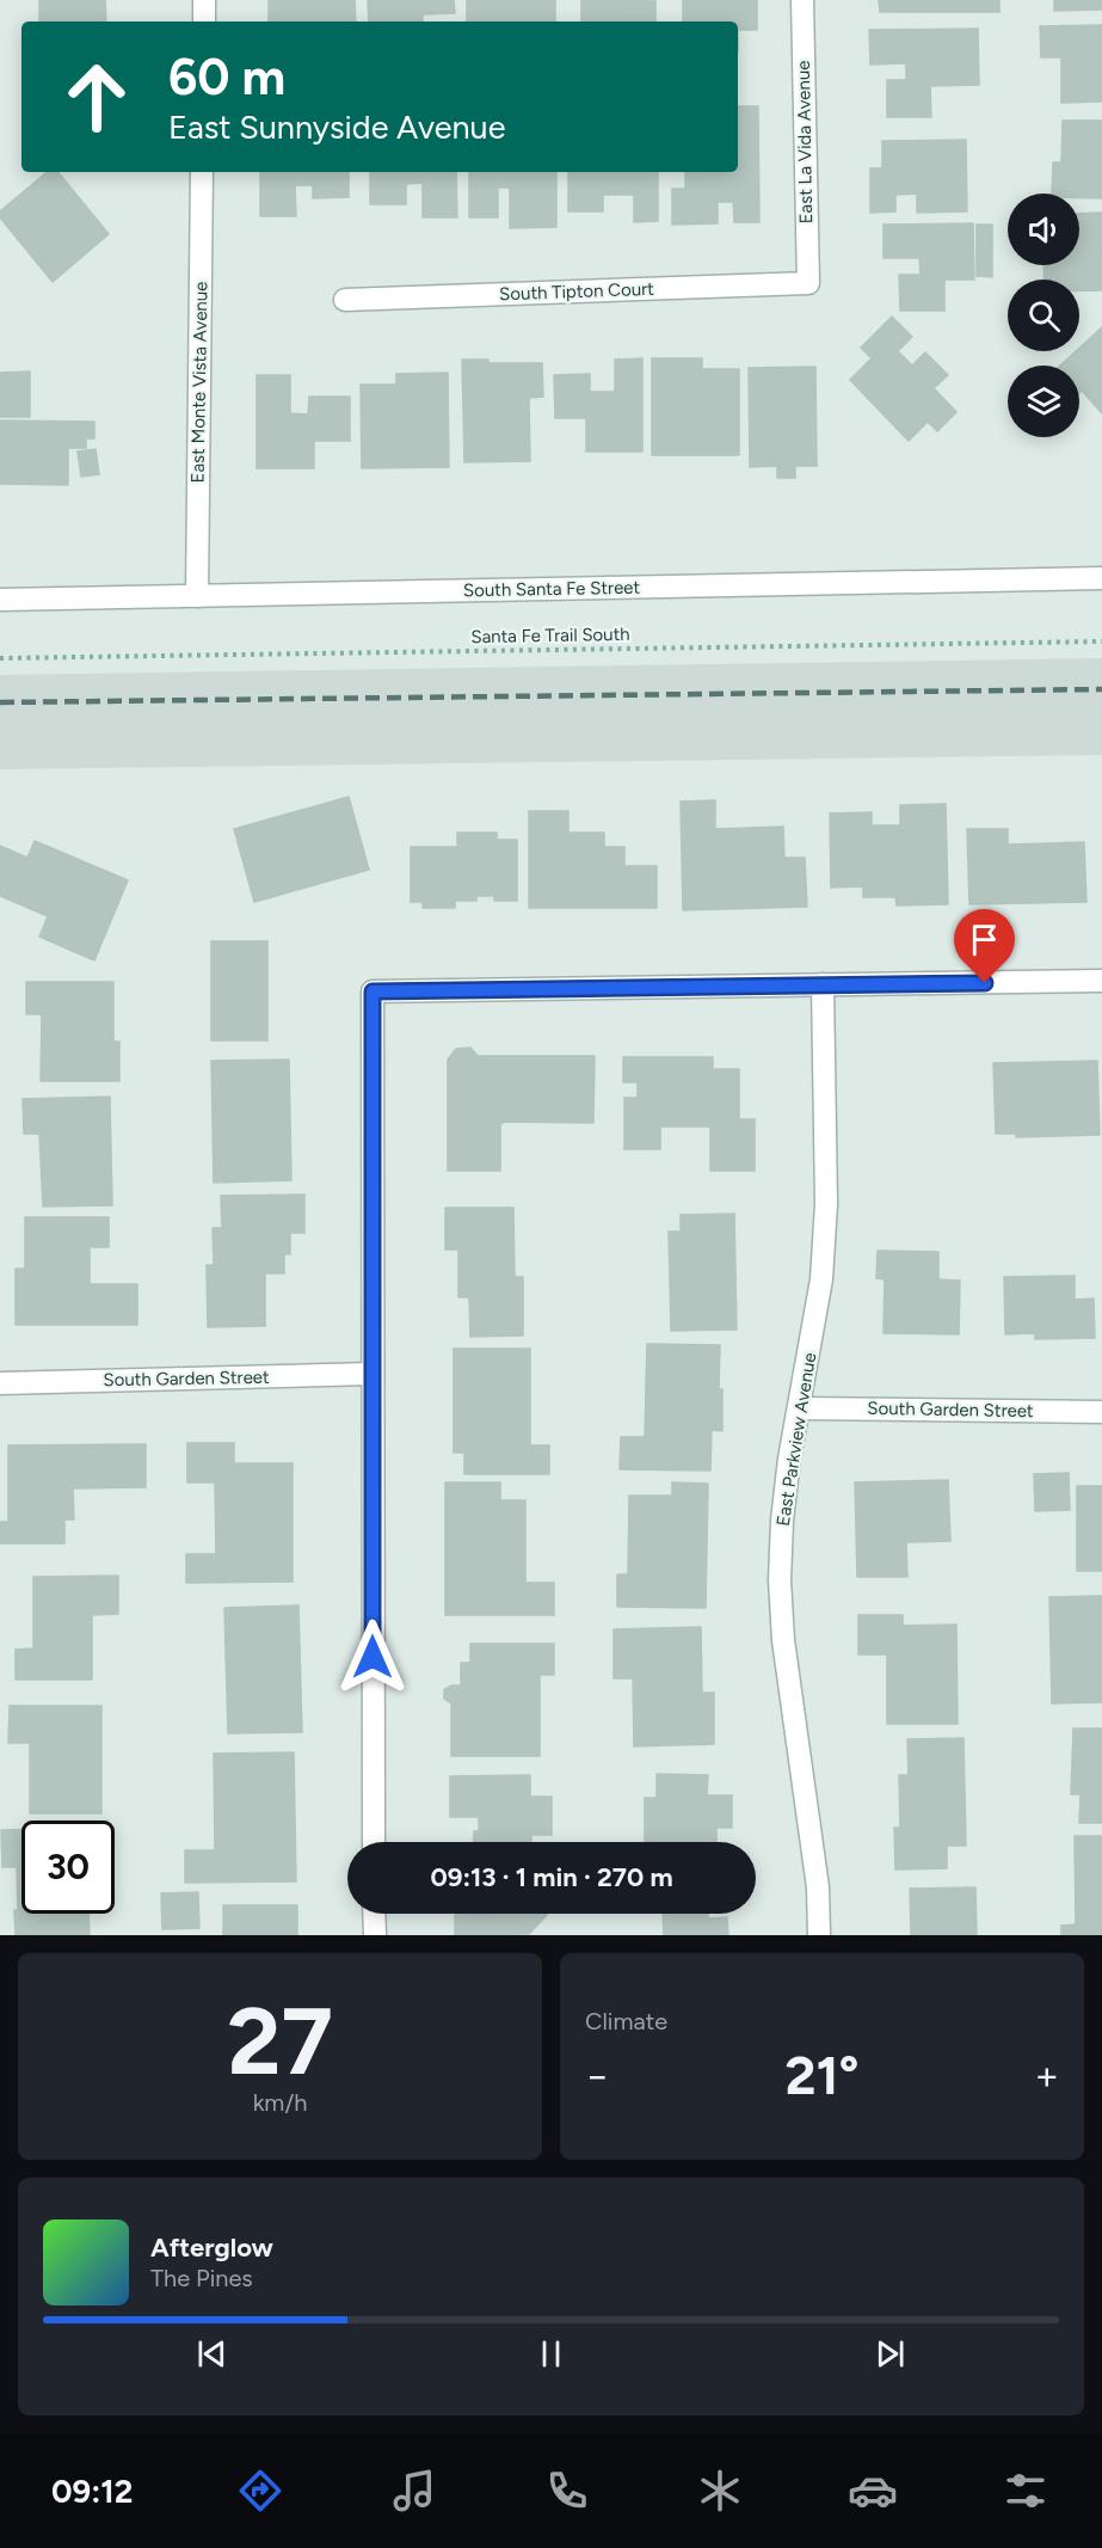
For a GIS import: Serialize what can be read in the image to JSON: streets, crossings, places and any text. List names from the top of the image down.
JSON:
{
  "streets": {
    "street": [
      "East La Vida Avenue",
      "South Tipton Court",
      "East Monte Vista Avenue",
      "South Santa Fe Street",
      "South Garden Street",
      "East Parkview Avenue"
    ],
    "path": ["Santa Fe Trail South"]
  },
  "crossings": [
    ["East La Vida Avenue", "South Tipton Court"],
    ["East Monte Vista Avenue", "South Santa Fe Street"],
    ["South Garden Street", "East Parkview Avenue"]
  ],
  "page": {
    "turn": ["60 m", "East Sunnyside Avenue"],
    "limit": "30",
    "trip": "09:13 · 1 min · 270 m",
    "tile": [
      ["27", "km/h"],
      "Climate"
    ],
    "heat": ["−", "21°", "+"],
    "song": ["Afterglow", "The Pines"],
    "tabs": "09:12"
  }
}
